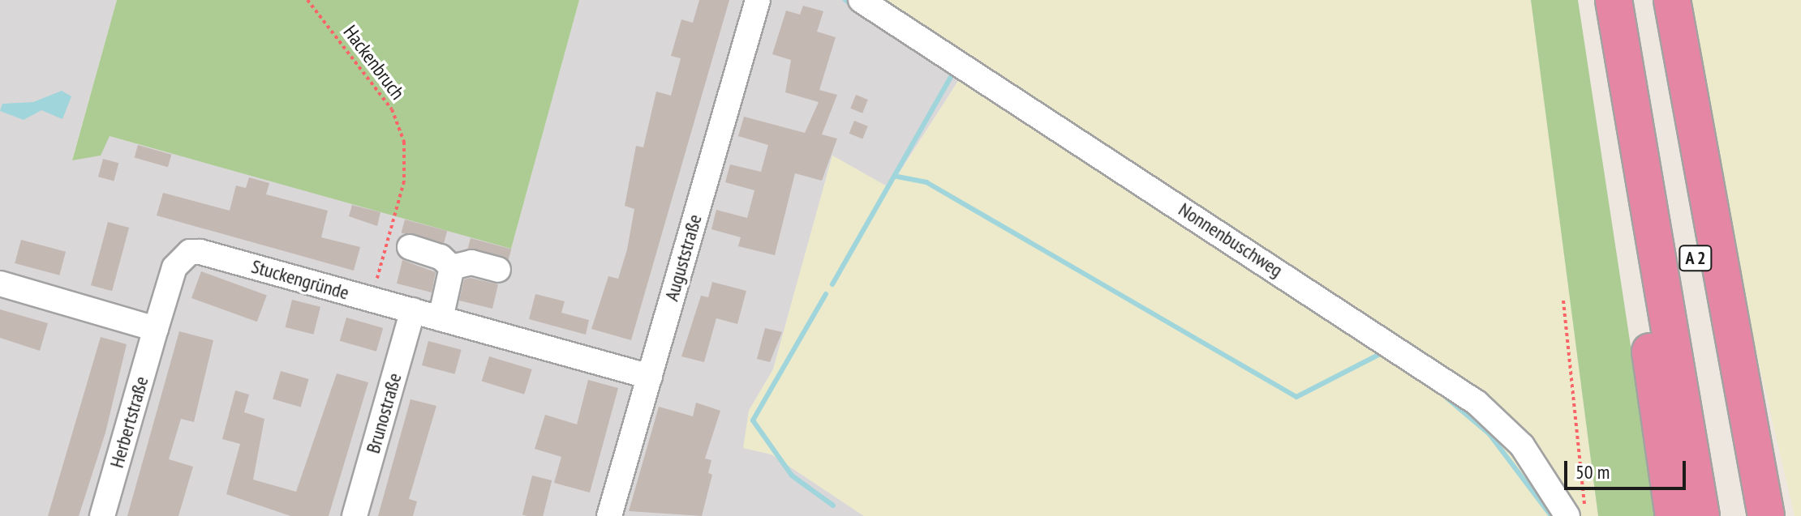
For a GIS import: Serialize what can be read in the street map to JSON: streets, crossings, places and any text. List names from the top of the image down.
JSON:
{
  "streets": {
    "highway": ["A 2"],
    "street": [
      "Nonnenbuschweg",
      "Auguststraße",
      "Stuckengründe",
      "Brunostraße",
      "Herbertstraße"
    ],
    "path": ["Hackenbruch"]
  },
  "crossings": [
    ["Hackenbruch", "Stuckengründe"],
    ["Auguststraße", "Stuckengründe"],
    ["Stuckengründe", "Brunostraße"],
    ["Stuckengründe", "Herbertstraße"]
  ],
  "scale_bar": "50 m"
}
